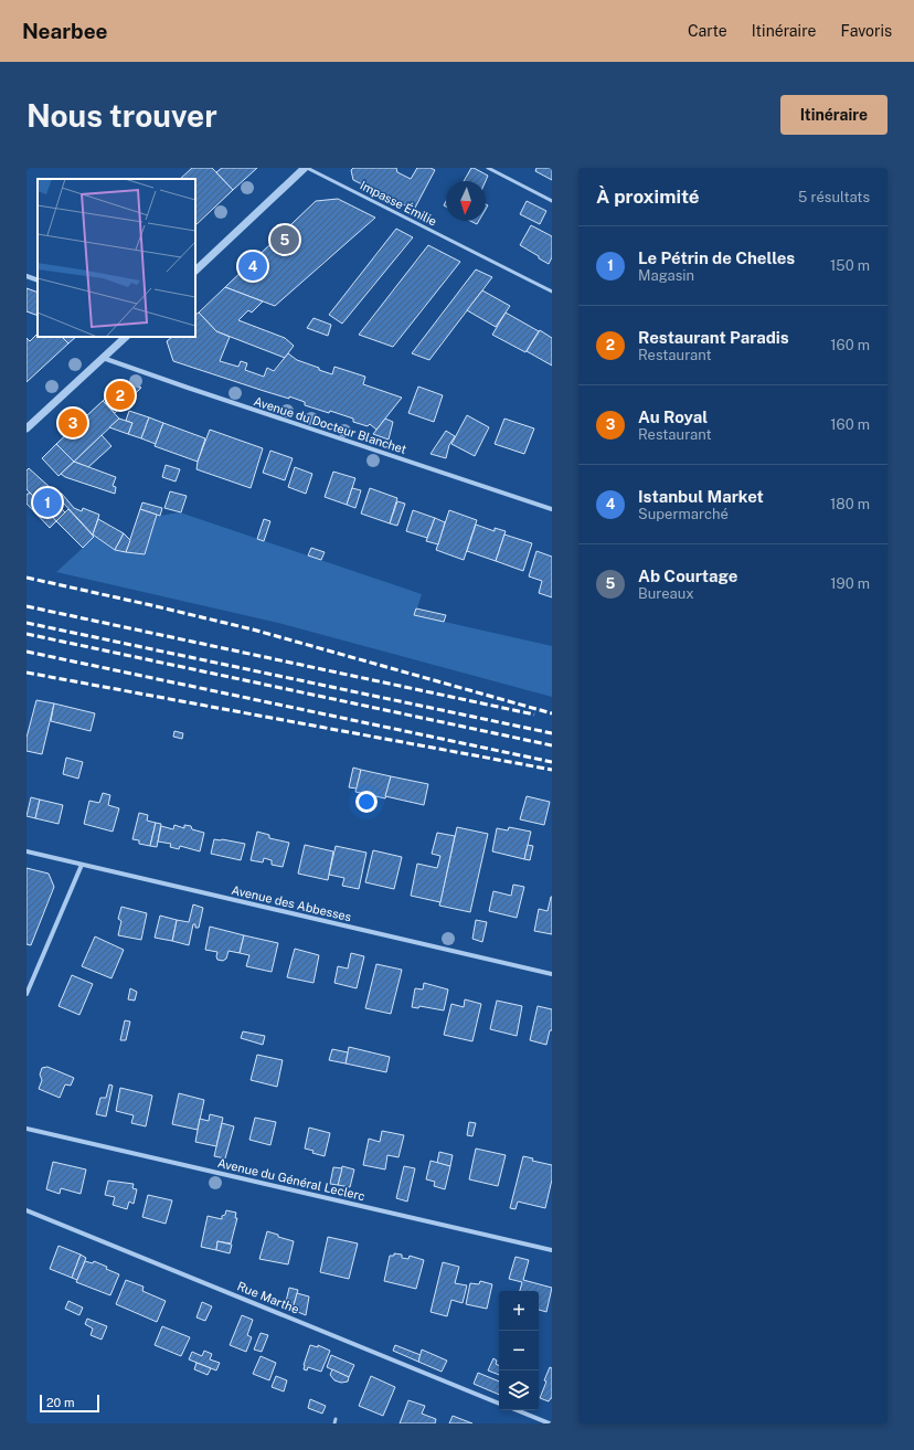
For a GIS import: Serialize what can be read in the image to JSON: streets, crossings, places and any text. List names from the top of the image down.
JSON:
{
  "streets": {
    "street": [
      "Avenue du Docteur Blanchet",
      "Avenue des Abbesses",
      "Avenue du Général Leclerc",
      "Rue Marthe"
    ],
    "lane": ["Impasse Émilie"]
  },
  "scale_bar": "20 m",
  "north": "bottom",
  "page": {
    "header": "Nearbee",
    "nav": ["Carte", "Itinéraire", "Favoris"],
    "buttons": "Itinéraire",
    "title": "Nous trouver",
    "heading": ["À proximité", "5 résultats"],
    "pins": [
      "5",
      "4",
      "2",
      "3",
      "1"
    ],
    "list": [
      {
        "mark": "1",
        "name": "Le Pétrin de Chelles",
        "note": "Magasin",
        "value": "150 m"
      },
      {
        "mark": "2",
        "name": "Restaurant Paradis",
        "note": "Restaurant",
        "value": "160 m"
      },
      {
        "mark": "3",
        "name": "Au Royal",
        "note": "Restaurant",
        "value": "160 m"
      },
      {
        "mark": "4",
        "name": "Istanbul Market",
        "note": "Supermarché",
        "value": "180 m"
      },
      {
        "mark": "5",
        "name": "Ab Courtage",
        "note": "Bureaux",
        "value": "190 m"
      }
    ],
    "map_buttons": ["+", "−"],
    "scale": "20 m"
  }
}
